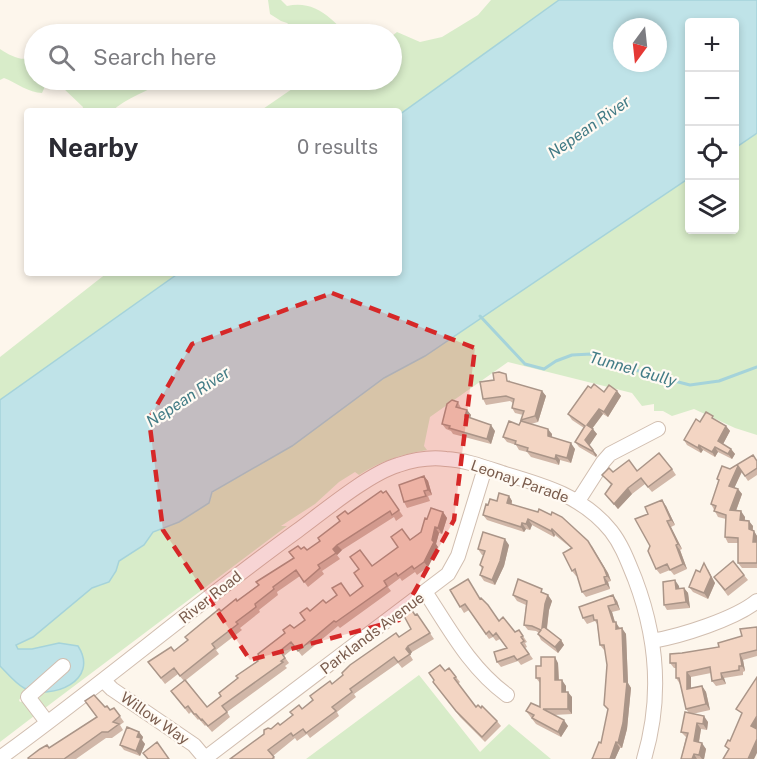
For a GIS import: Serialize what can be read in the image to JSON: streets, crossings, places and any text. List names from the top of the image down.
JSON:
{
  "streets": {
    "street": [
      "Leonay Parade",
      "River Road",
      "Parklands Avenue",
      "Willow Way"
    ]
  },
  "crossings": [
    ["Leonay Parade", "River Road"],
    ["Leonay Parade", "Parklands Avenue"],
    ["River Road", "Willow Way"],
    ["Parklands Avenue", "Willow Way"]
  ],
  "water": ["Nepean River", "Tunnel Gully"],
  "north": "bottom",
  "page": {
    "map_buttons": ["+", "−"],
    "search": "Search here",
    "heading": ["Nearby", "0 results"]
  }
}
